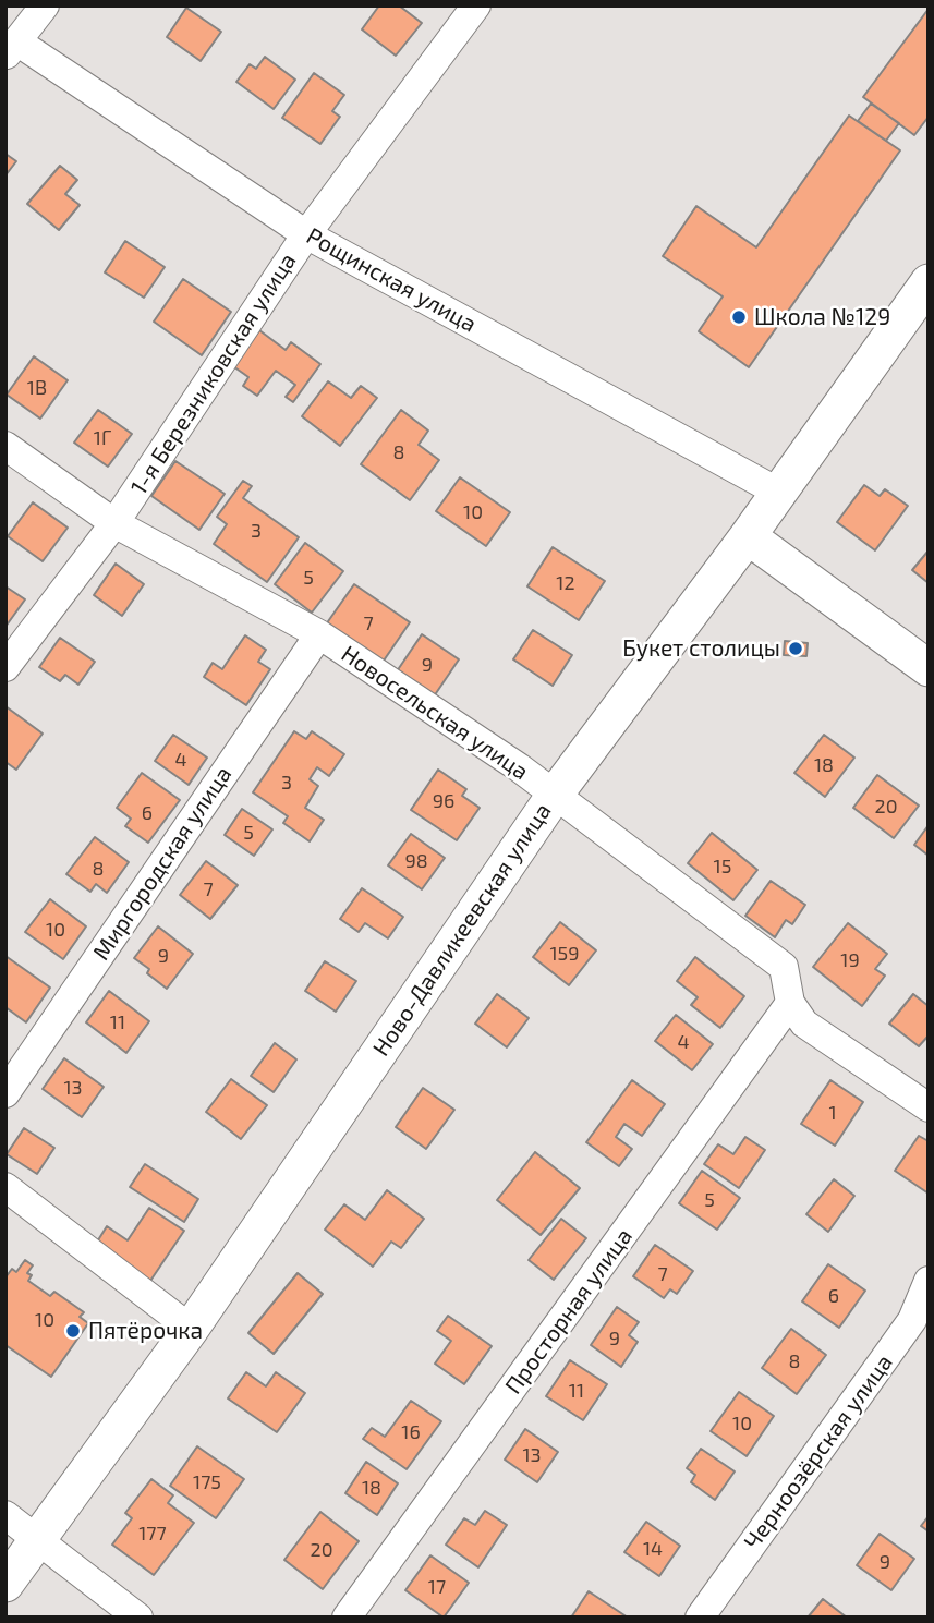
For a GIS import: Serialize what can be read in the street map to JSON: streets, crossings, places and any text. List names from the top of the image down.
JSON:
{
  "streets": {
    "street": [
      "Рощинская улица",
      "1-я Березниковская улица",
      "Новосельская улица",
      "Миргородская улица",
      "Ново-Давликеевская улица",
      "Просторная улица",
      "Черноозёрская улица"
    ]
  },
  "crossings": [
    ["Рощинская улица", "1-я Березниковская улица"],
    ["Рощинская улица", "Ново-Давликеевская улица"],
    ["1-я Березниковская улица", "Новосельская улица"],
    ["Новосельская улица", "Миргородская улица"],
    ["Новосельская улица", "Ново-Давликеевская улица"],
    ["Новосельская улица", "Просторная улица"]
  ],
  "places": ["Школа №129", "Букет столицы", "Пятёрочка"],
  "house_numbers": [
    "1В",
    "1Г",
    "8",
    "10",
    "3",
    "5",
    "12",
    "7",
    "9",
    "4",
    "18",
    "3",
    "96",
    "20",
    "6",
    "5",
    "98",
    "15",
    "8",
    "7",
    "10",
    "159",
    "9",
    "19",
    "11",
    "4",
    "13",
    "1",
    "5",
    "7",
    "6",
    "10",
    "9",
    "8",
    "11",
    "10",
    "16",
    "13",
    "175",
    "18",
    "177",
    "14",
    "20",
    "9",
    "17"
  ]
}
